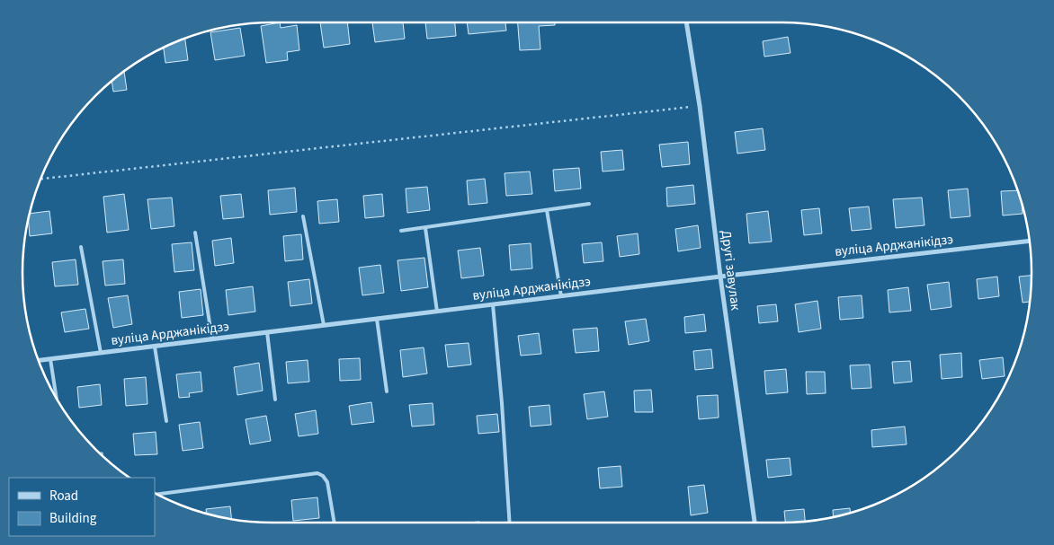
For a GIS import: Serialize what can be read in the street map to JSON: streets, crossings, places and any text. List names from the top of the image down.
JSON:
{
  "streets": {
    "street": ["вуліца Арджанікідзэ", "Другі завулак"]
  },
  "crossings": [
    ["вуліца Арджанікідзэ", "Другі завулак"]
  ],
  "legend": ["Road", "Building"]
}
